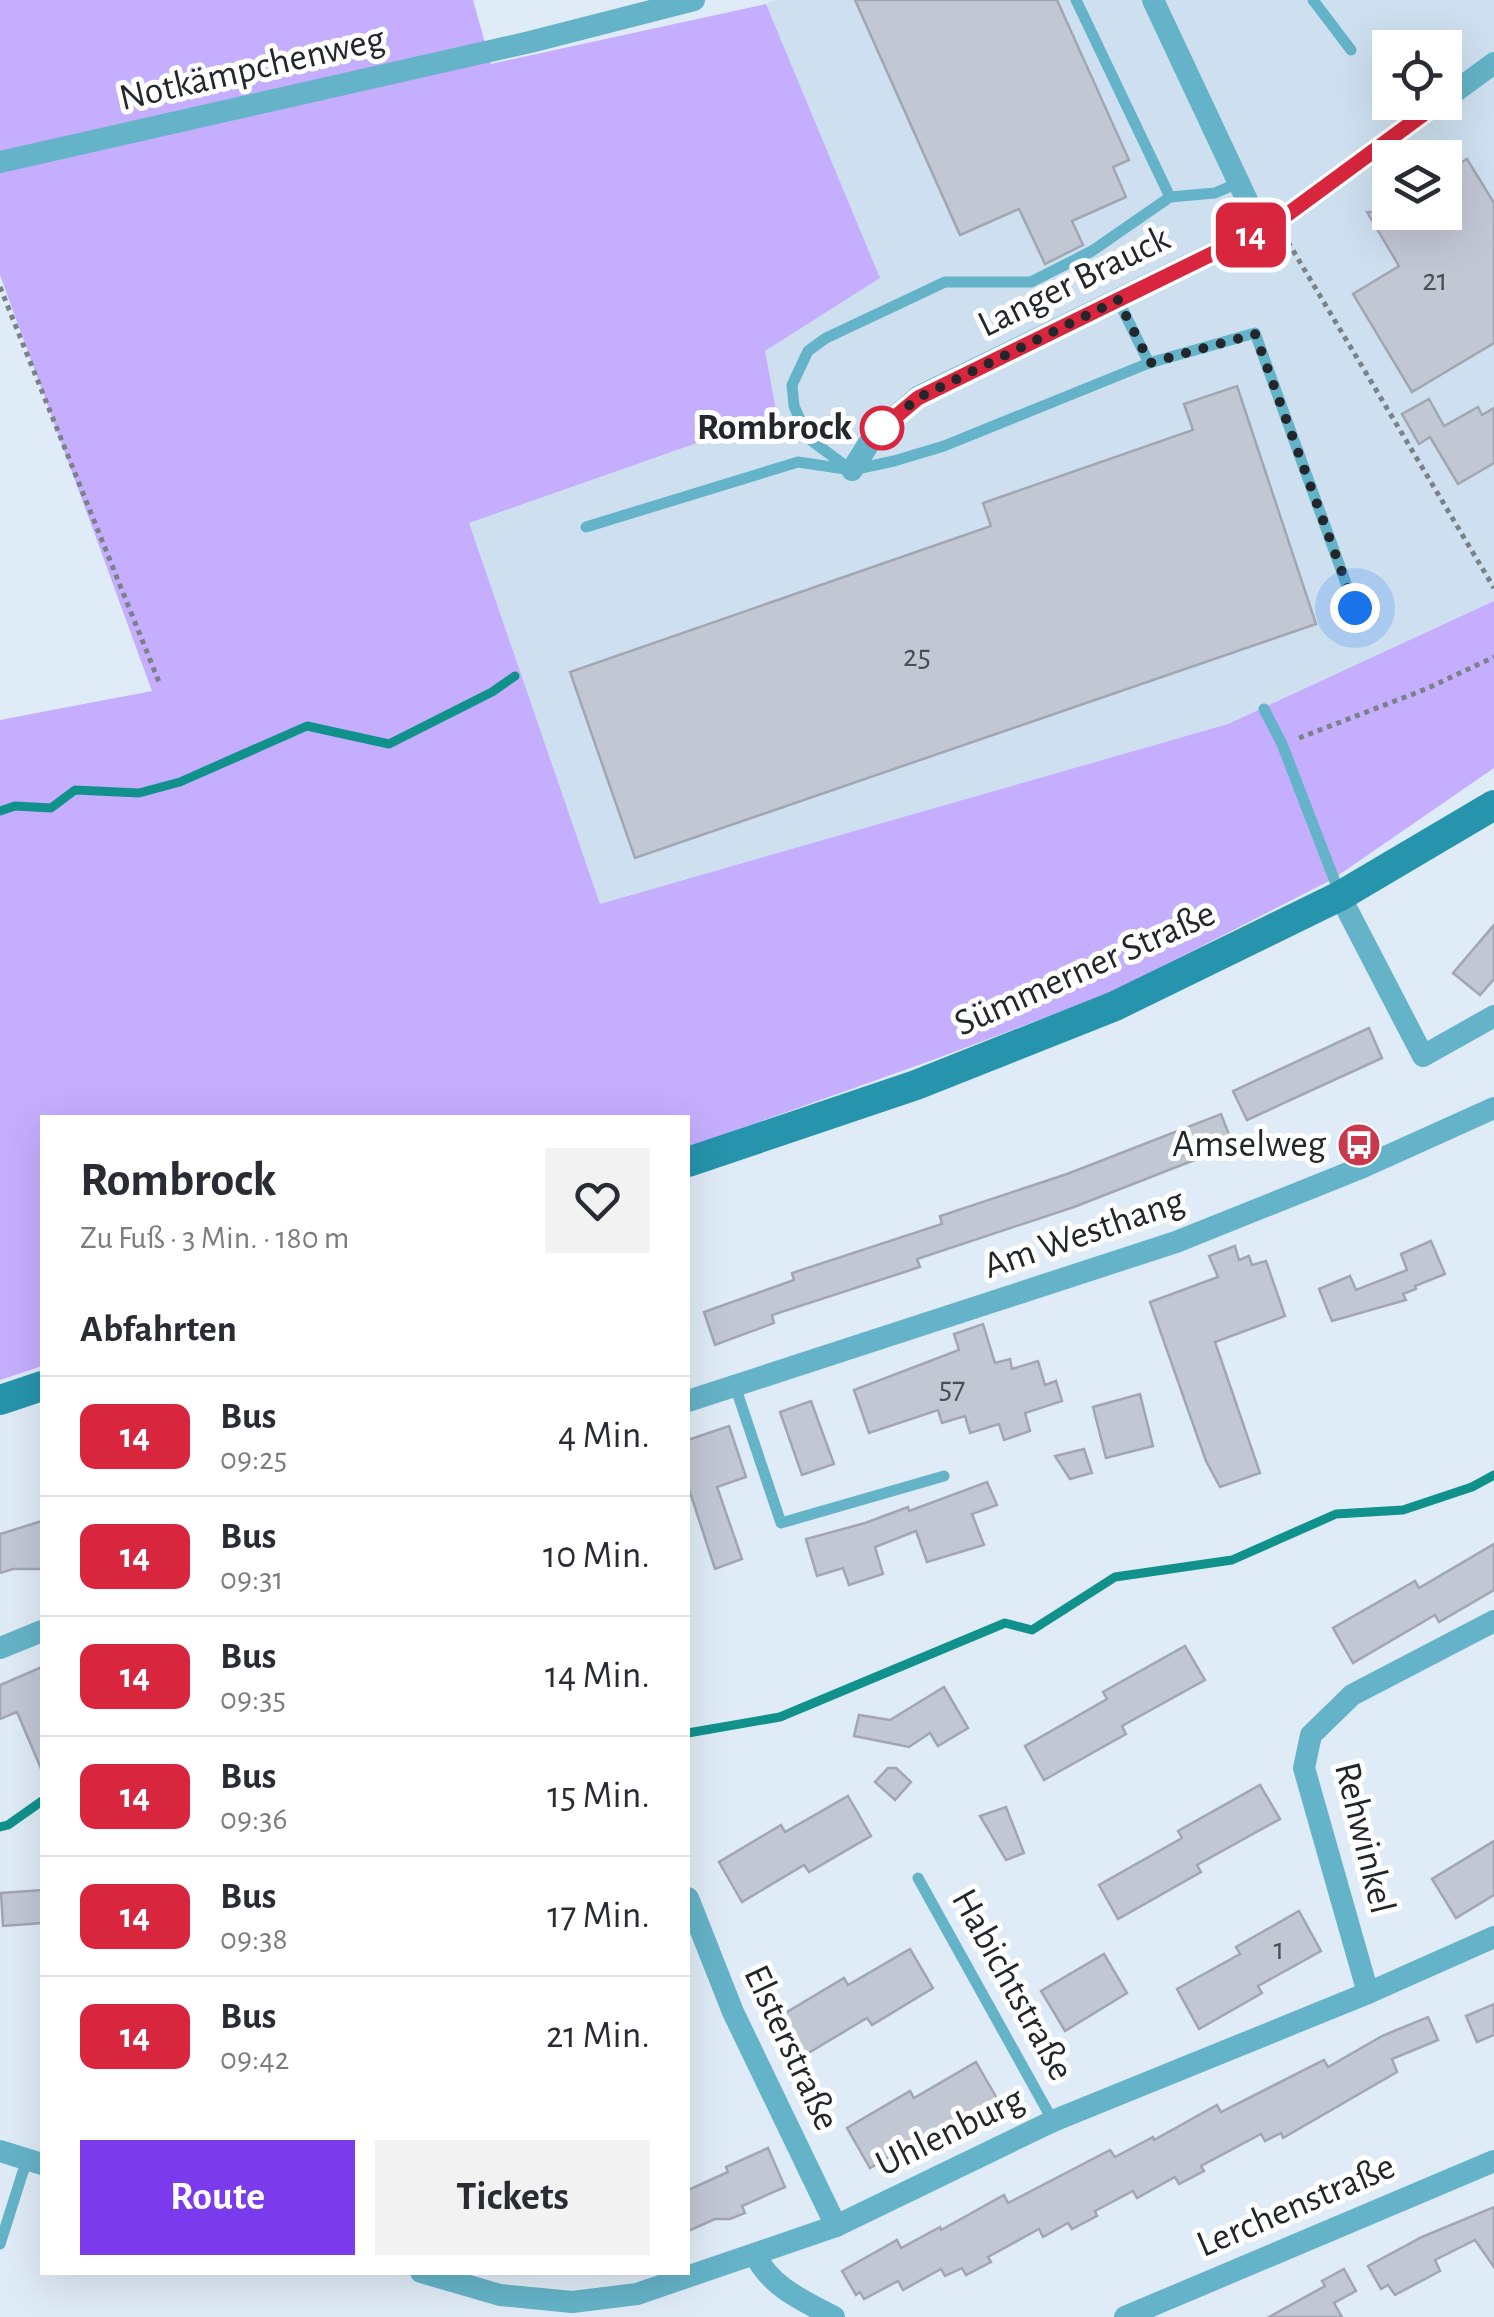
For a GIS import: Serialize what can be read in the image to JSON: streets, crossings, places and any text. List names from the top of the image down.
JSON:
{
  "streets": {
    "main road": ["Sümmerner Straße"],
    "street": [
      "Notkämpchenweg",
      "Langer Brauck",
      "Am Westhang",
      "Rehwinkel",
      "Elsterstraße",
      "Uhlenburg",
      "Lerchenstraße"
    ],
    "lane": ["Habichtstraße"]
  },
  "crossings": [
    ["Rehwinkel", "Uhlenburg"],
    ["Habichtstraße", "Uhlenburg"],
    ["Elsterstraße", "Uhlenburg"]
  ],
  "places": {
    "other": ["Rombrock"],
    "bus stop": ["Amselweg"]
  },
  "lines": ["bus line 14"],
  "house_numbers": [
    "21",
    "25",
    "57",
    "1"
  ],
  "page": {
    "on_map": "14",
    "heading": [
      ["Rombrock", "Zu Fuß · 3 Min. · 180 m"],
      "Abfahrten"
    ],
    "list": [
      {
        "mark": "14",
        "name": "Bus",
        "note": "09:25",
        "value": "4 Min."
      },
      {
        "mark": "14",
        "name": "Bus",
        "note": "09:31",
        "value": "10 Min."
      },
      {
        "mark": "14",
        "name": "Bus",
        "note": "09:35",
        "value": "14 Min."
      },
      {
        "mark": "14",
        "name": "Bus",
        "note": "09:36",
        "value": "15 Min."
      },
      {
        "mark": "14",
        "name": "Bus",
        "note": "09:38",
        "value": "17 Min."
      },
      {
        "mark": "14",
        "name": "Bus",
        "note": "09:42",
        "value": "21 Min."
      }
    ],
    "buttons": ["Route", "Tickets"]
  }
}
